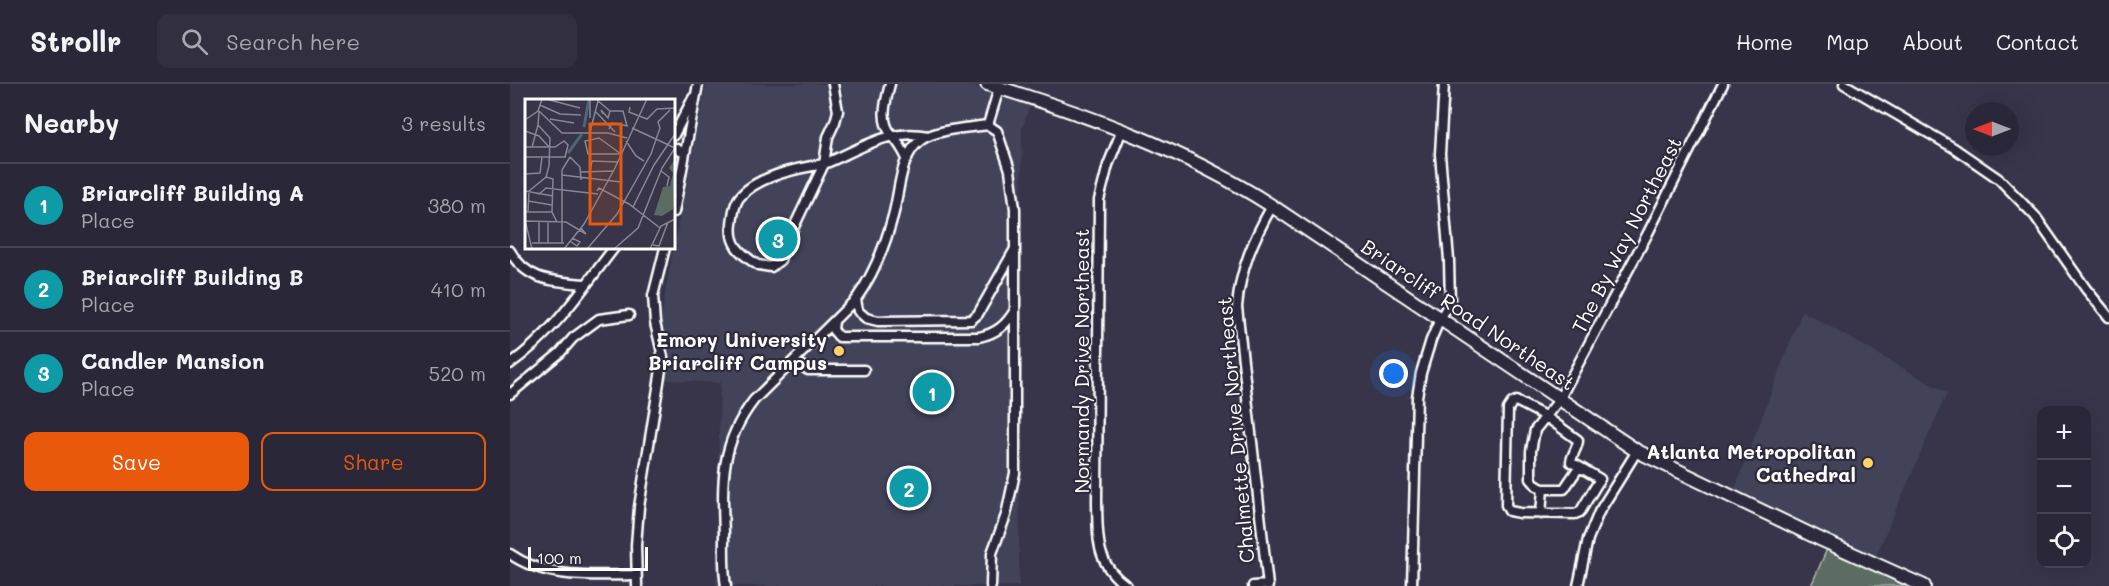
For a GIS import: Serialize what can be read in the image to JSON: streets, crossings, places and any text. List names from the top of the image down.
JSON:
{
  "streets": {
    "main road": ["Briarcliff Road Northeast"],
    "street": ["The By Way Northeast", "Normandy Drive Northeast", "Chalmette Drive Northeast"]
  },
  "crossings": [
    ["The By Way Northeast", "Briarcliff Road Northeast"],
    ["Briarcliff Road Northeast", "Normandy Drive Northeast"],
    ["Briarcliff Road Northeast", "Chalmette Drive Northeast"]
  ],
  "places": ["Emory University Briarcliff Campus", "Atlanta Metropolitan Cathedral"],
  "scale_bar": "100 m",
  "north": "left",
  "page": {
    "header": "Strollr",
    "search": "Search here",
    "nav": [
      "Home",
      "Map",
      "About",
      "Contact"
    ],
    "heading": ["Nearby", "3 results"],
    "list": [
      {
        "mark": "1",
        "name": "Briarcliff Building A",
        "note": "Place",
        "value": "380 m"
      },
      {
        "mark": "2",
        "name": "Briarcliff Building B",
        "note": "Place",
        "value": "410 m"
      },
      {
        "mark": "3",
        "name": "Candler Mansion",
        "note": "Place",
        "value": "520 m"
      }
    ],
    "pins": ["3", "1", "2"],
    "map_buttons": ["+", "−"],
    "buttons": ["Save", "Share"],
    "scale": "100 m"
  }
}
